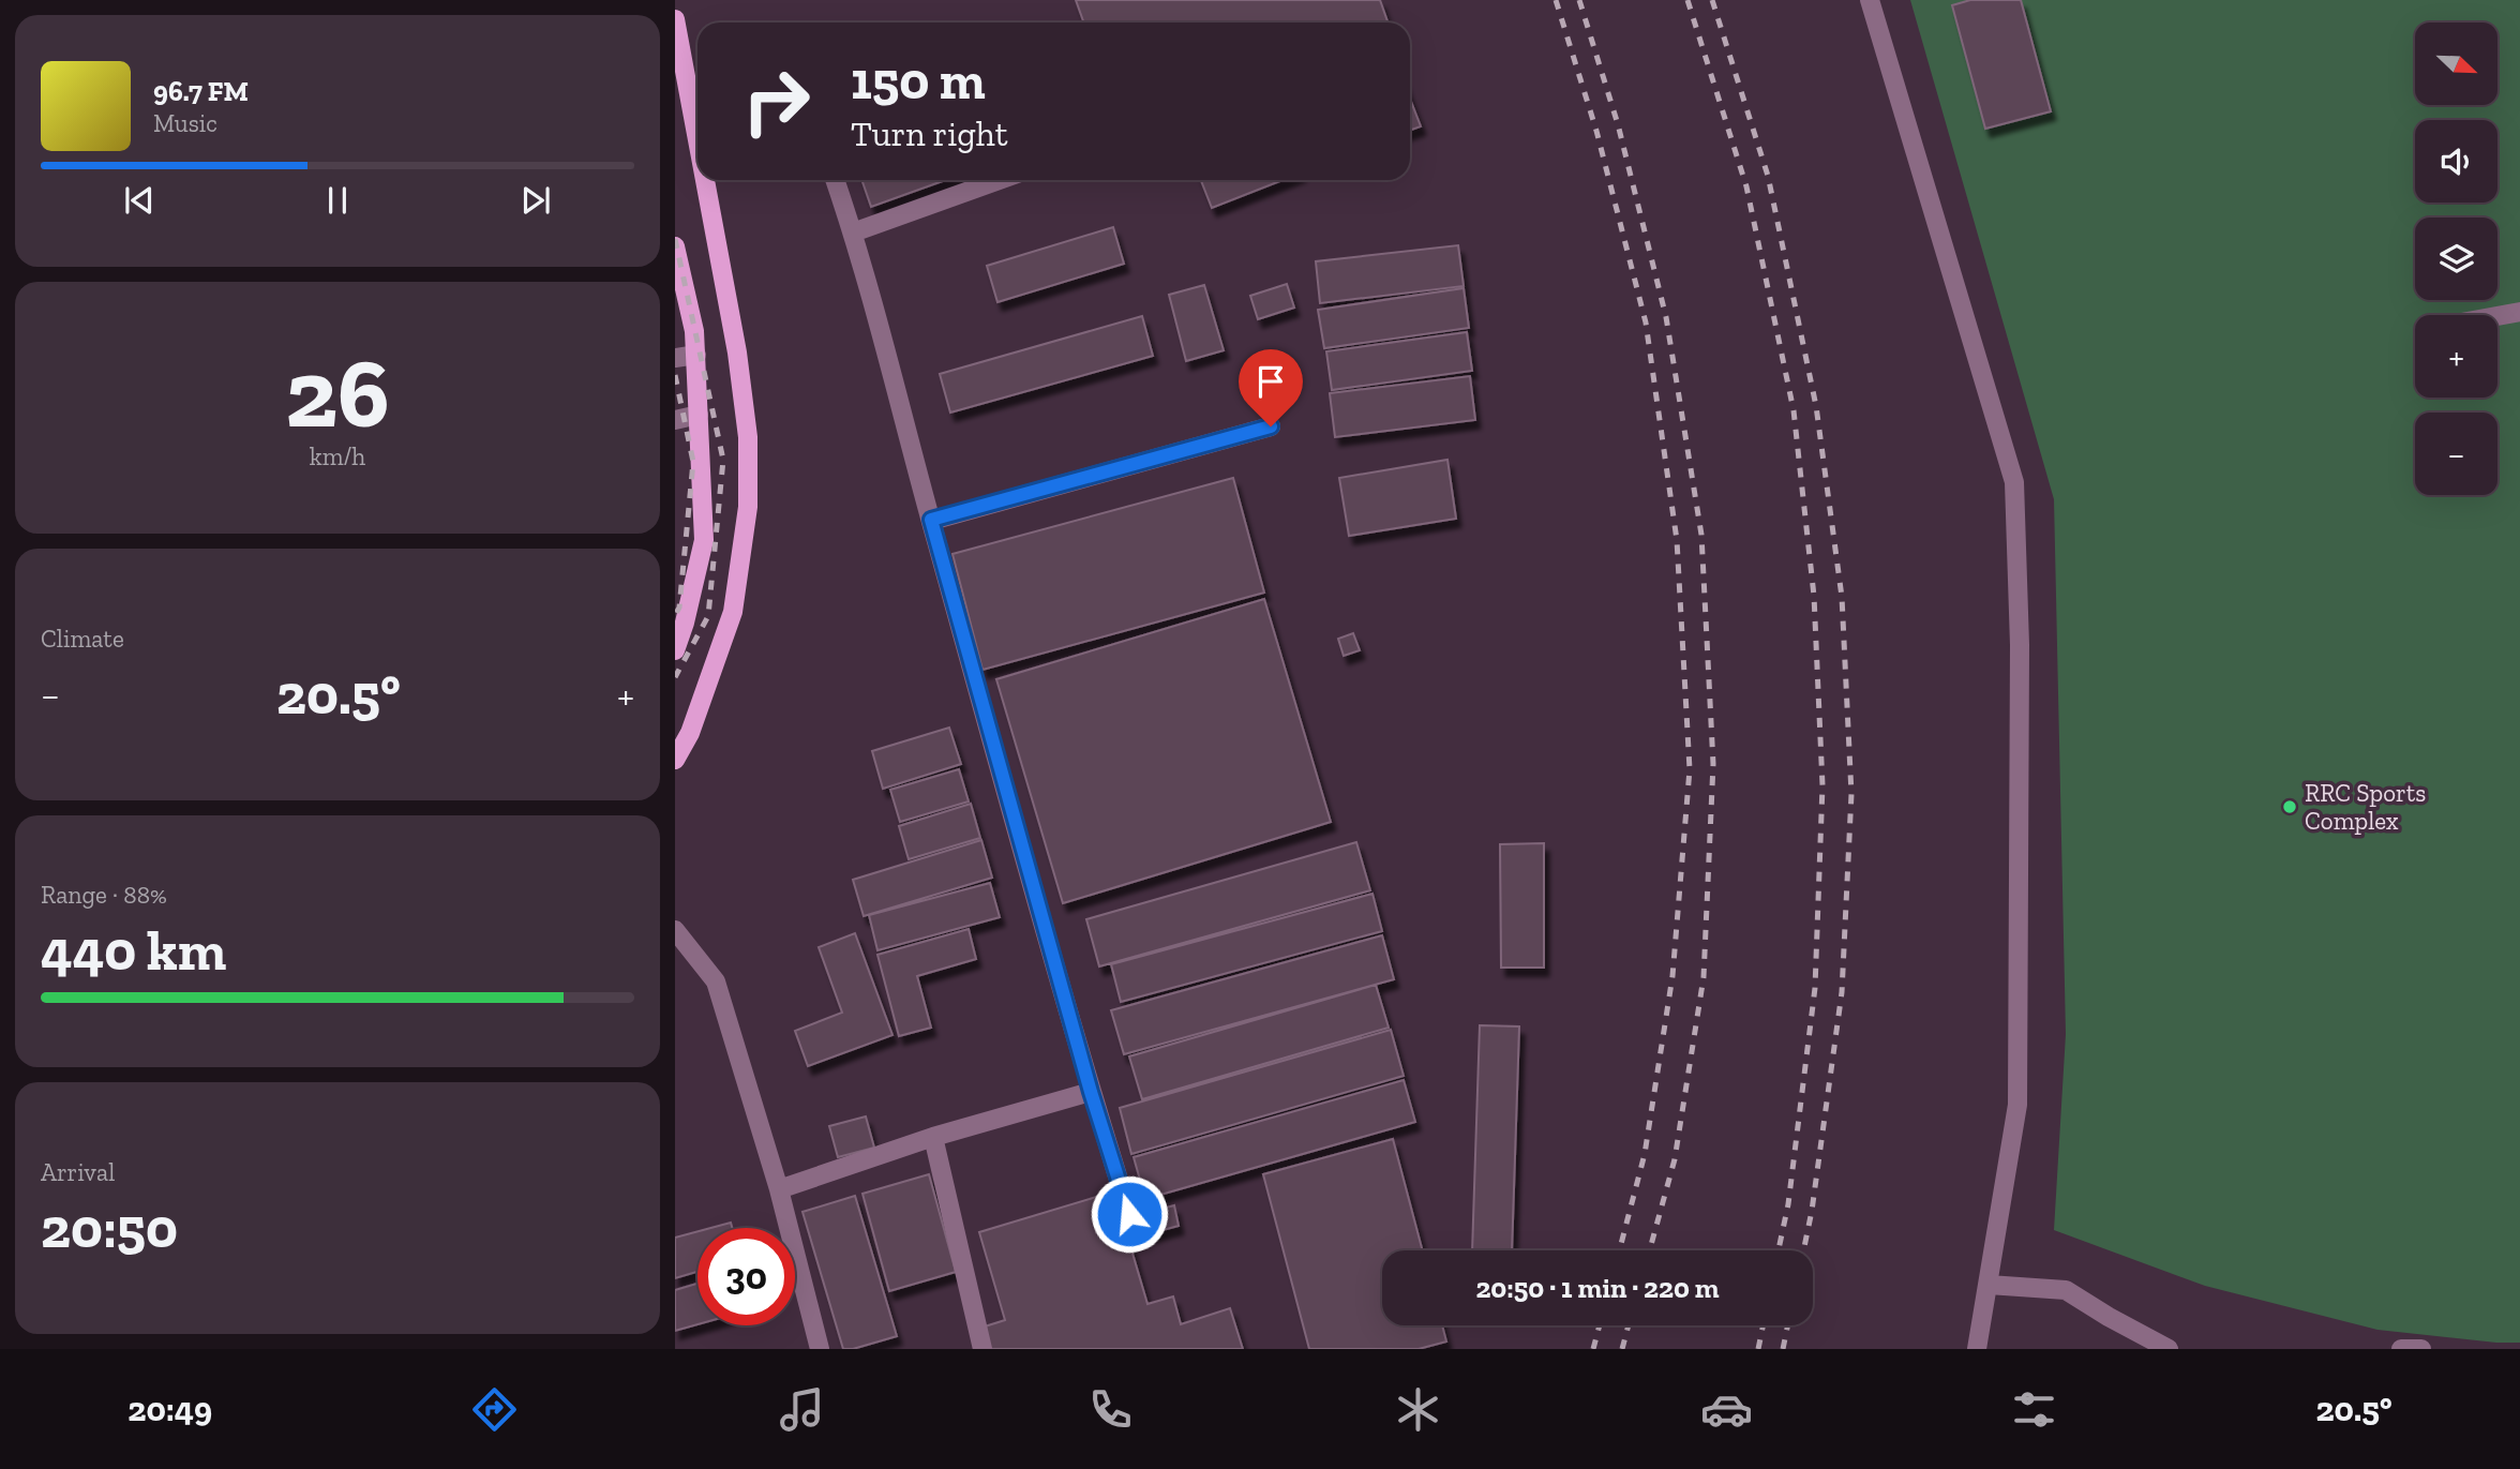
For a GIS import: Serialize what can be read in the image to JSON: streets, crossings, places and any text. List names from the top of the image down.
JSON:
{
  "places": ["RRC Sports Complex"],
  "north": "bottom right",
  "page": {
    "map_buttons": ["+", "−"],
    "turn": ["150 m", "Turn right"],
    "song": ["96.7 FM", "Music"],
    "tile": [
      ["26", "km/h"],
      "Climate",
      ["Range · 88%", "440 km"],
      ["Arrival", "20:50"]
    ],
    "heat": ["−", "20.5°", "+"],
    "limit": "30",
    "trip": "20:50 · 1 min · 220 m",
    "tabs": ["20:49", "20.5°"]
  }
}
